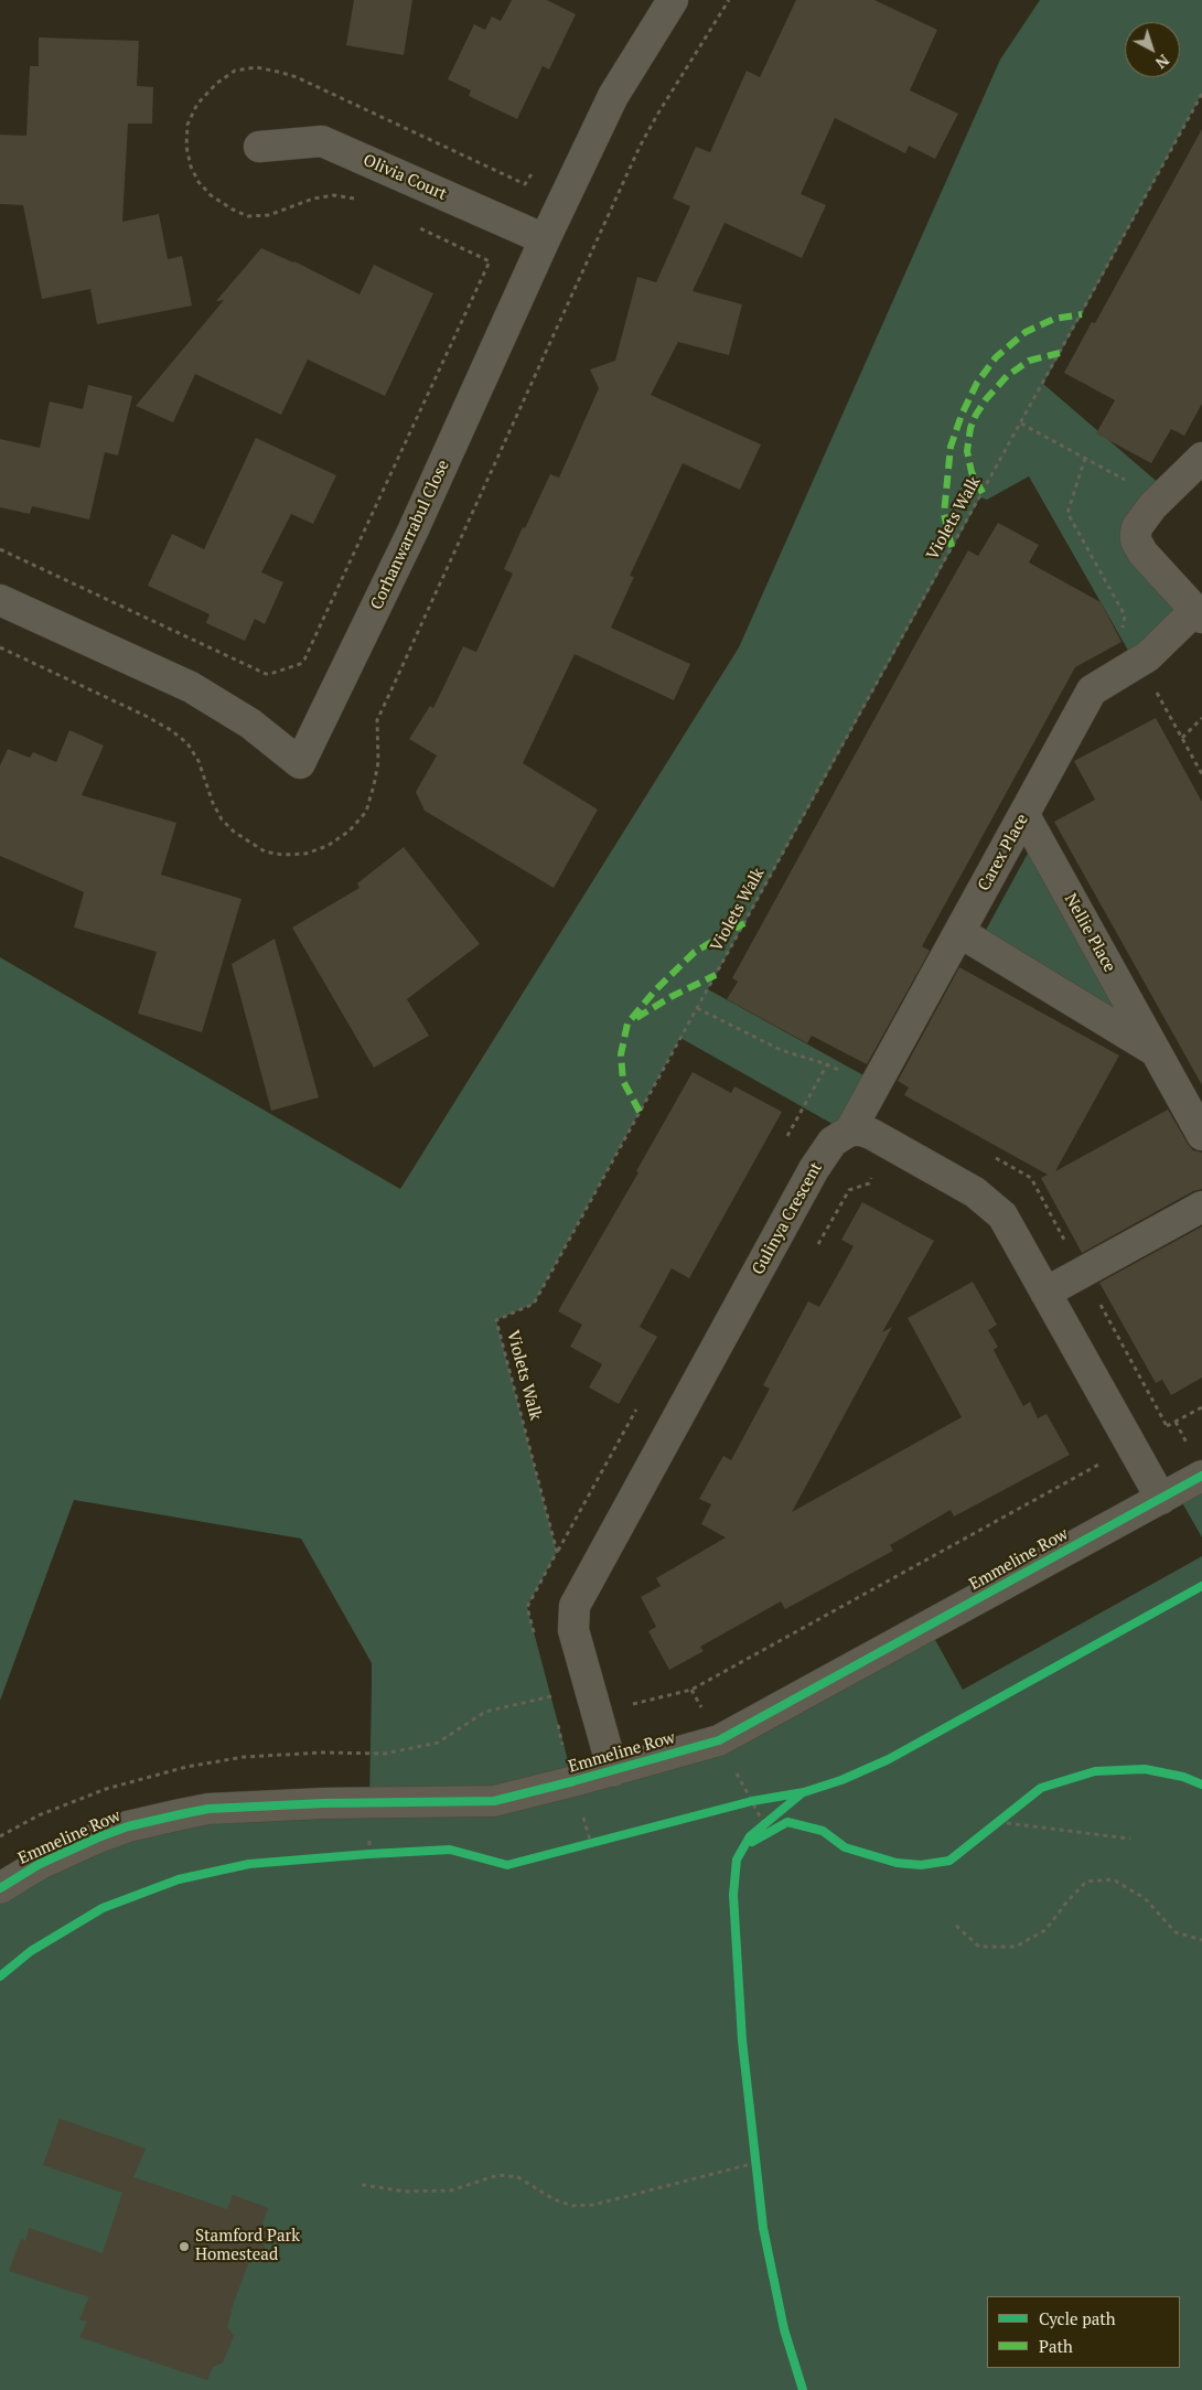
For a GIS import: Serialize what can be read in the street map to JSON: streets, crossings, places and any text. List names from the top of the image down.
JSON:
{
  "streets": {
    "street": [
      "Olivia Court",
      "Corhanwarrabul Close",
      "Carex Place",
      "Nellie Place",
      "Gulinya Crescent",
      "Emmeline Row"
    ],
    "path": ["Violets Walk"]
  },
  "crossings": [
    ["Olivia Court", "Corhanwarrabul Close"],
    ["Carex Place", "Nellie Place"],
    ["Carex Place", "Gulinya Crescent"],
    ["Gulinya Crescent", "Emmeline Row"]
  ],
  "places": ["Stamford Park Homestead"],
  "legend": ["Cycle path", "Path"],
  "north": "bottom right"
}
